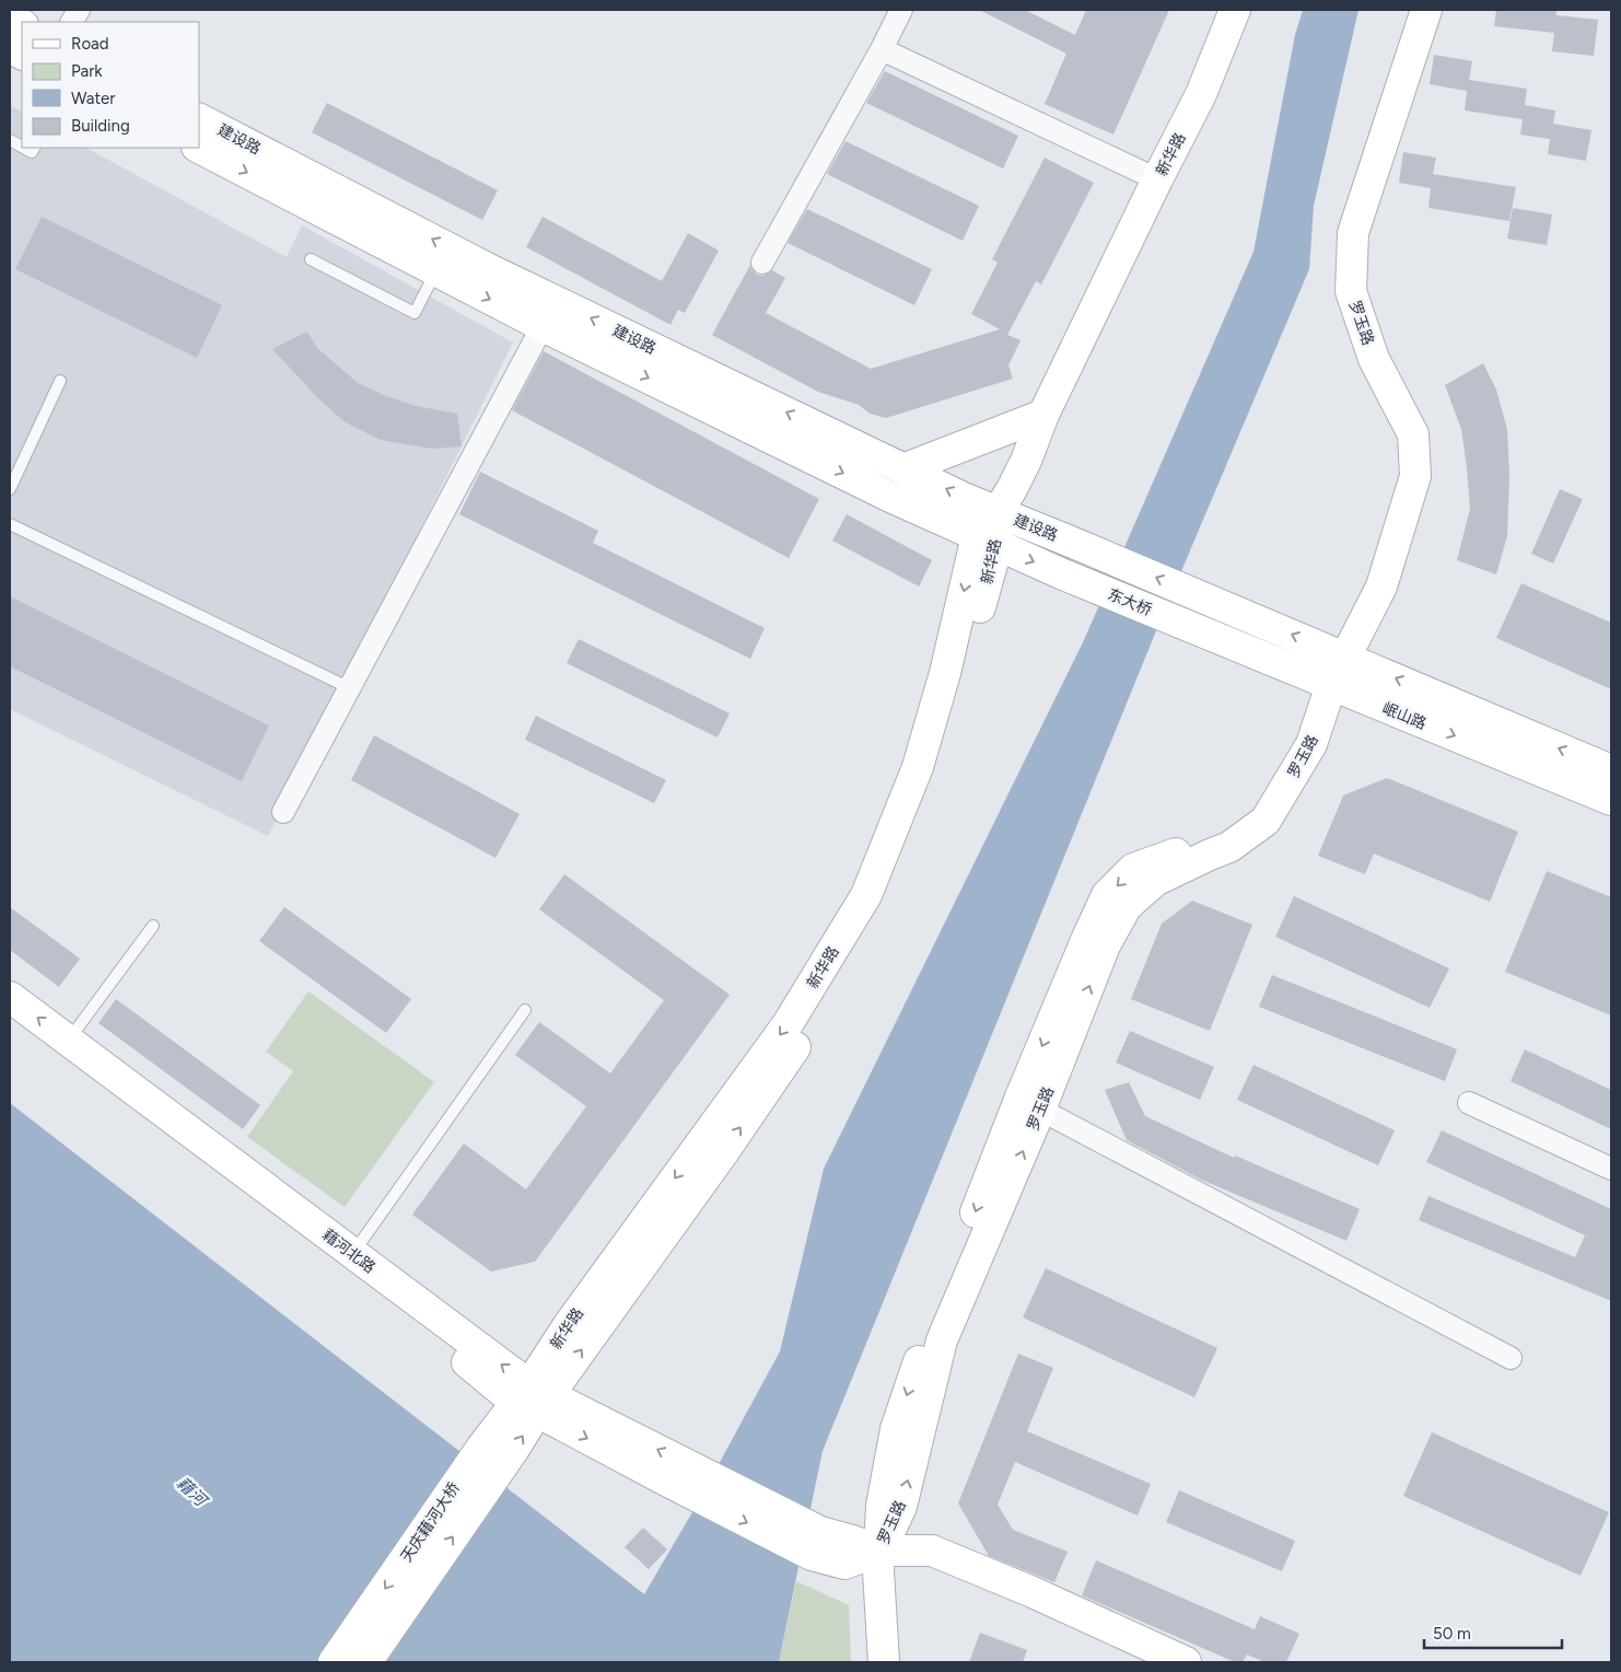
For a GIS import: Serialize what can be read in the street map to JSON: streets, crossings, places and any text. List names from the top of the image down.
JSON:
{
  "streets": {
    "main road": [
      "建设路",
      "新华路",
      "罗玉路",
      "东大桥",
      "岷山路",
      "藉河北路",
      "天庆藉河大桥"
    ]
  },
  "crossings": [
    ["建设路", "新华路"],
    ["建设路", "东大桥"],
    ["建设路", "岷山路"],
    ["新华路", "藉河北路"],
    ["新华路", "天庆藉河大桥"],
    ["罗玉路", "岷山路"],
    ["罗玉路", "藉河北路"],
    ["东大桥", "岷山路"],
    ["藉河北路", "天庆藉河大桥"]
  ],
  "water": ["藉河"],
  "legend": [
    "Road",
    "Park",
    "Water",
    "Building"
  ],
  "scale_bar": "50 m"
}
